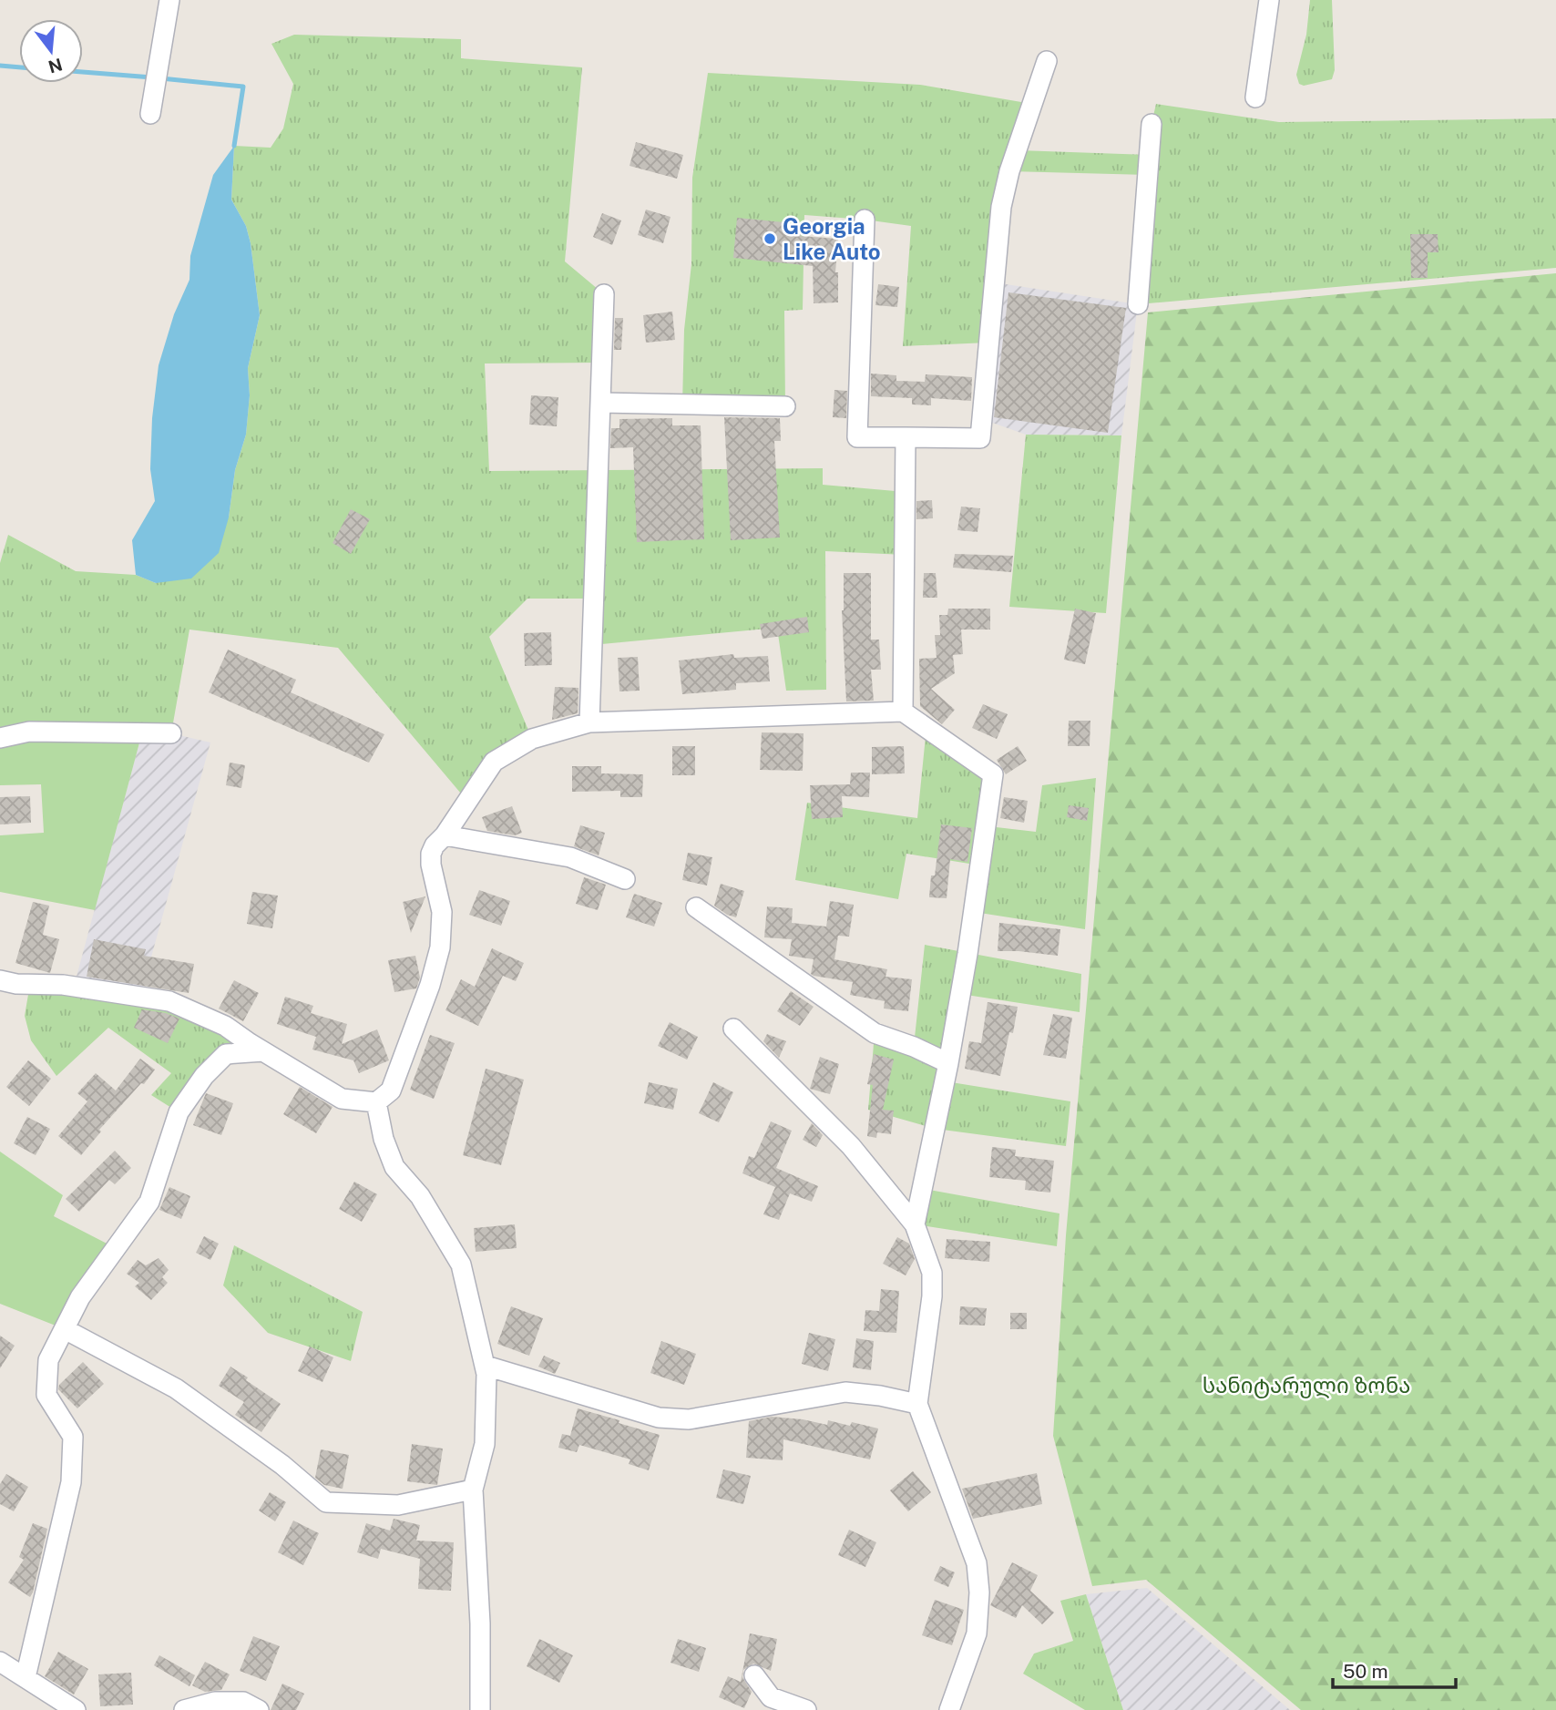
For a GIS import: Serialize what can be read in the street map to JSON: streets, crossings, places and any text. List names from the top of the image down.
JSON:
{
  "parks": ["სანიტარული ზონა"],
  "places": ["Georgia Like Auto"],
  "scale_bar": "50 m",
  "north": "bottom"
}
